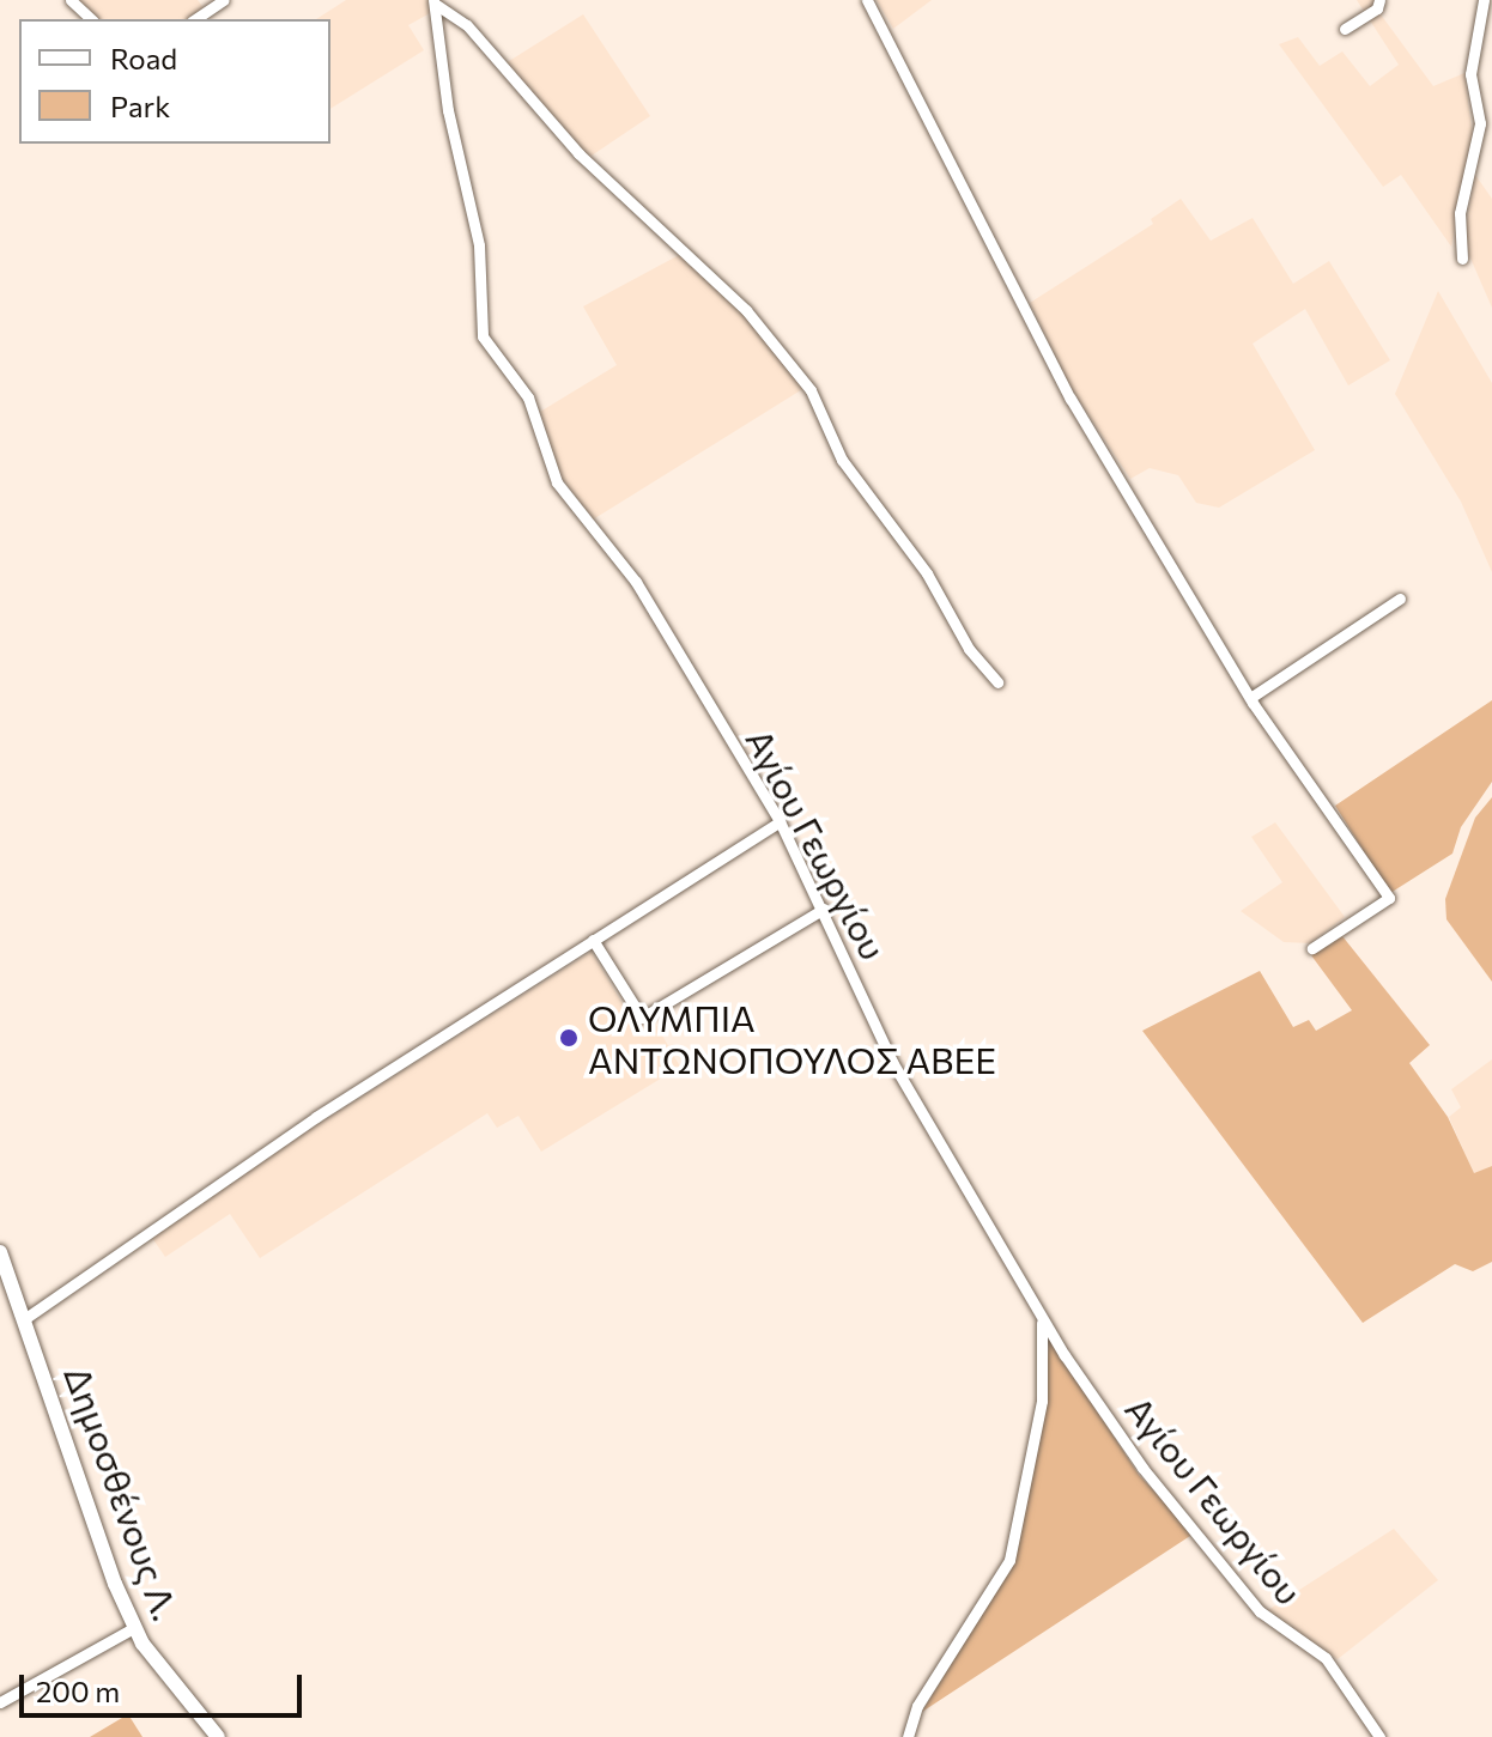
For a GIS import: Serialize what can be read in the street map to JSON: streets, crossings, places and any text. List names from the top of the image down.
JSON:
{
  "streets": {
    "street": ["Αγίου Γεωργίου", "Δημοσθένους Λ."]
  },
  "places": ["ΟΛΥΜΠΙΑ ΑΝΤΩΝΟΠΟΥΛΟΣ ΑΒΕΕ"],
  "legend": ["Road", "Park"],
  "scale_bar": "200 m"
}
